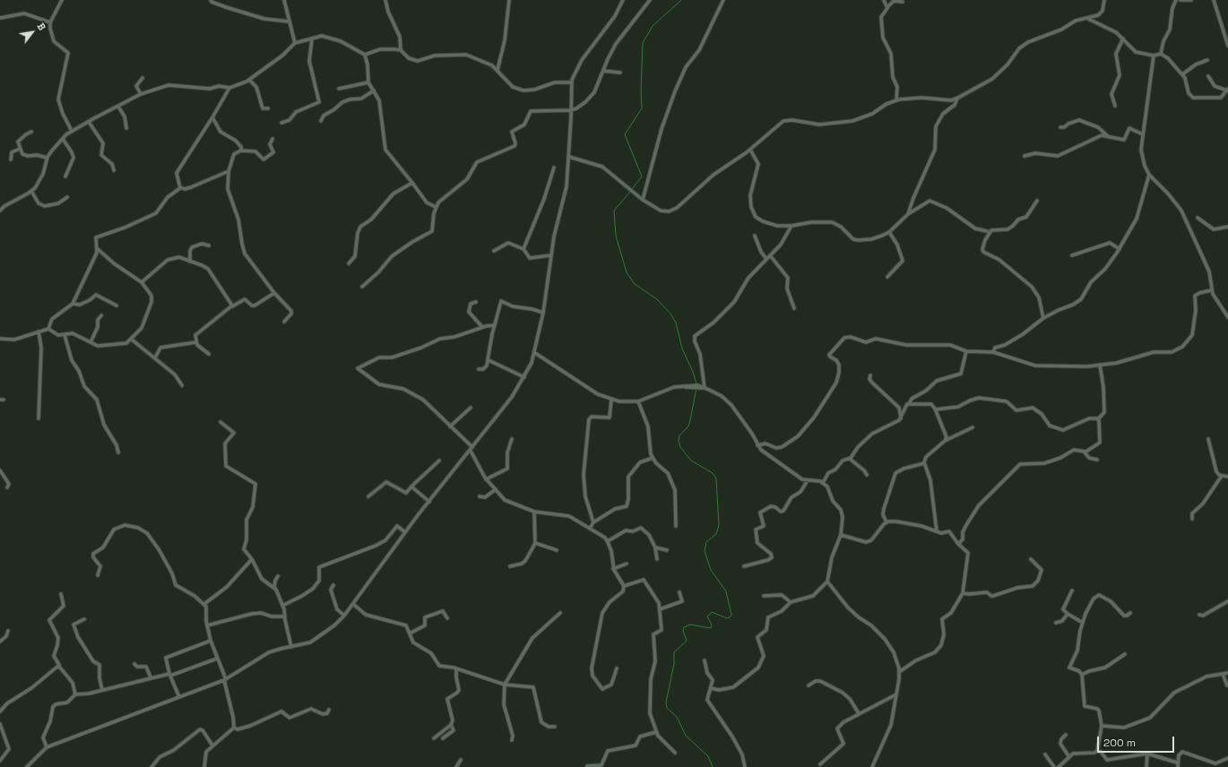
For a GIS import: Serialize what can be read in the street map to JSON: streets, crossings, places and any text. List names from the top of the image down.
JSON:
{
  "scale_bar": "200 m",
  "north": "top right"
}
